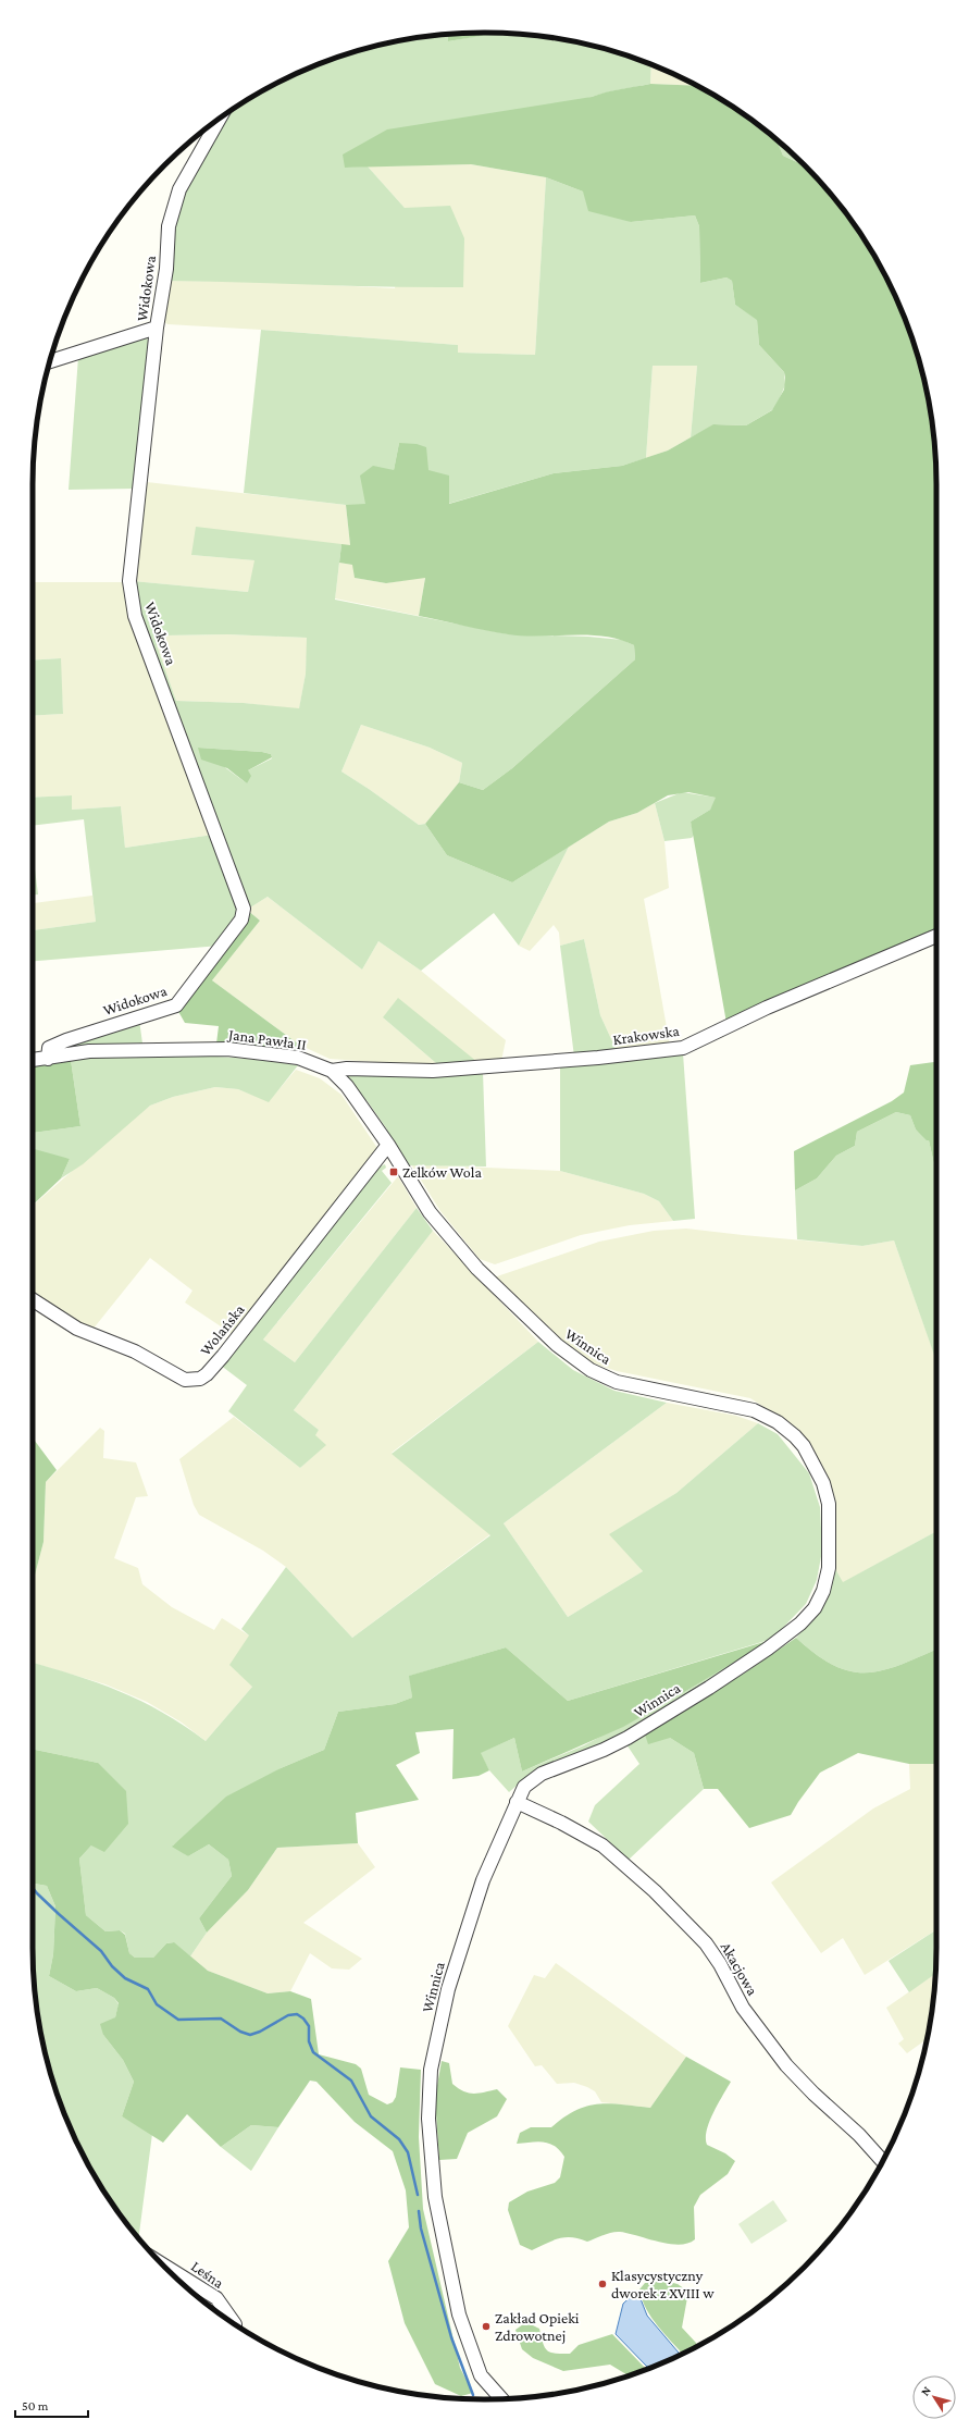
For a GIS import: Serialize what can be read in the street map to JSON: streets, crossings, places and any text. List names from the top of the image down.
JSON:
{
  "streets": {
    "street": [
      "Widokowa",
      "Krakowska",
      "Jana Pawła II",
      "Wolańska",
      "Winnica",
      "Akacjowa",
      "Leśna"
    ]
  },
  "crossings": [
    ["Widokowa", "Jana Pawła II"],
    ["Krakowska", "Jana Pawła II"],
    ["Jana Pawła II", "Wolańska"],
    ["Jana Pawła II", "Winnica"],
    ["Winnica", "Akacjowa"]
  ],
  "places": {
    "transit": ["Zelków Wola"],
    "other": ["Klasycystyczny dworek z XVIII w", "Zakład Opieki Zdrowotnej"]
  },
  "scale_bar": "50 m",
  "north": "top left"
}
